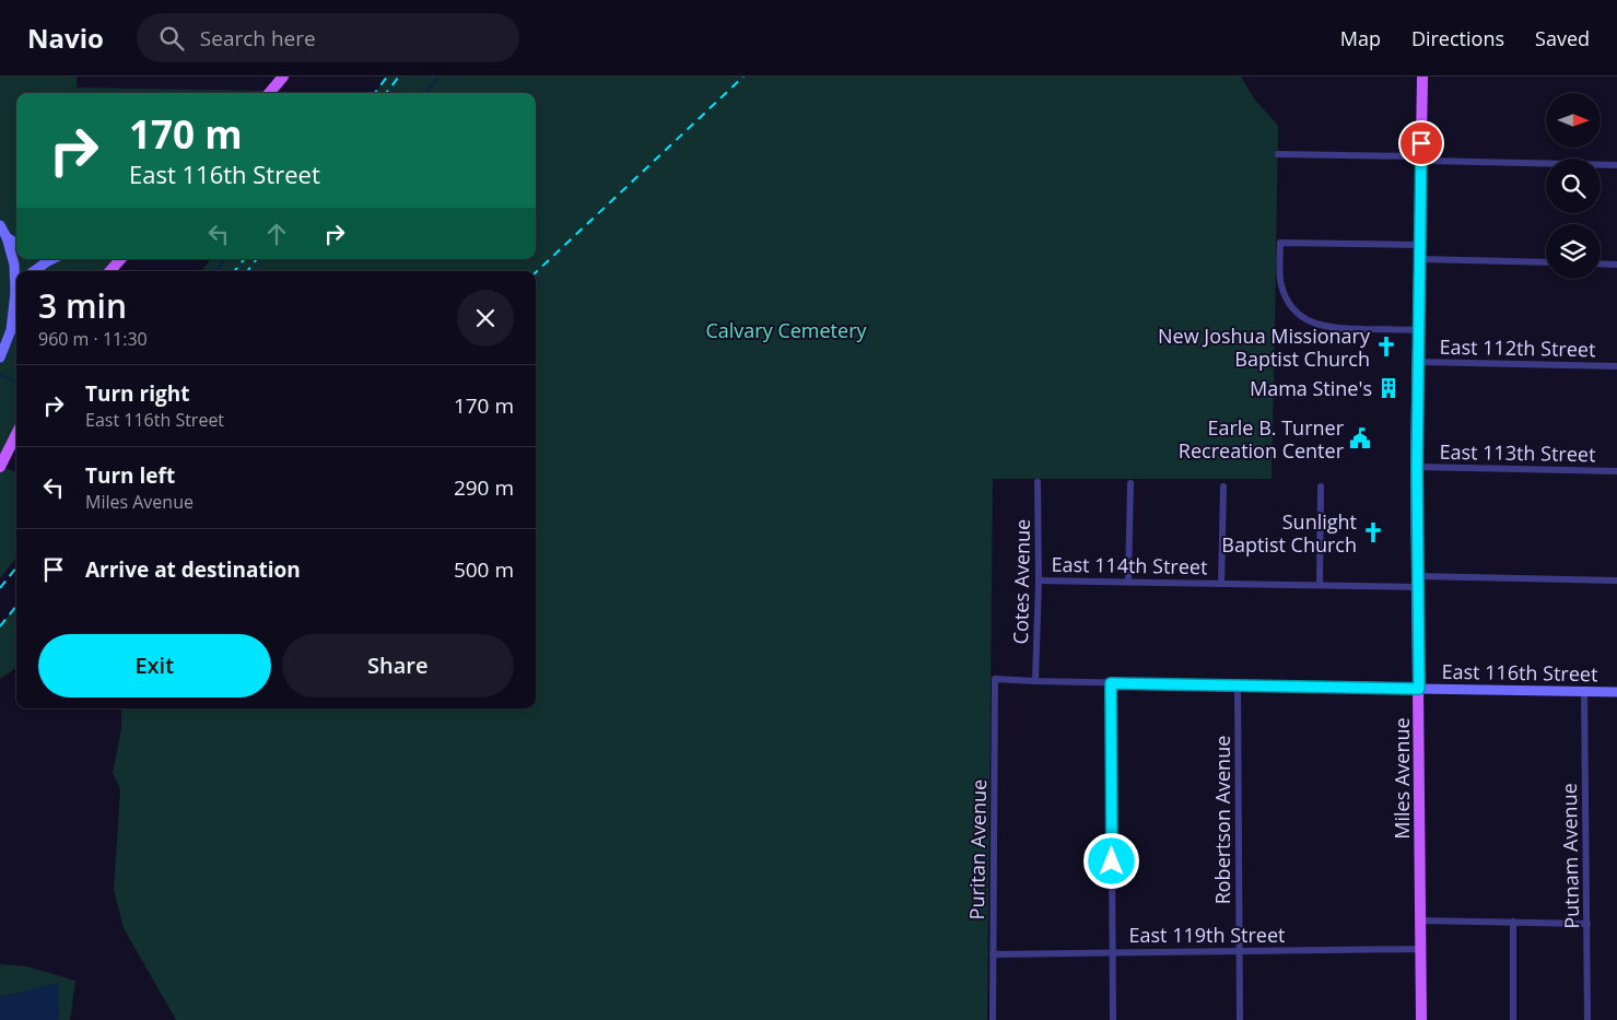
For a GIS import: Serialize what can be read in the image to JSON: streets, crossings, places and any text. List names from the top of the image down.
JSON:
{
  "streets": {
    "main road": ["East 116th Street", "Miles Avenue"],
    "street": [
      "East 112th Street",
      "East 113th Street",
      "East 114th Street",
      "Cotes Avenue",
      "Robertson Avenue",
      "Puritan Avenue",
      "Putnam Avenue",
      "East 119th Street"
    ]
  },
  "crossings": [
    ["East 112th Street", "Miles Avenue"],
    ["East 113th Street", "Miles Avenue"],
    ["East 114th Street", "Cotes Avenue"],
    ["East 114th Street", "Miles Avenue"],
    ["Cotes Avenue", "East 116th Street"],
    ["East 116th Street", "Miles Avenue"],
    ["East 116th Street", "Robertson Avenue"],
    ["East 116th Street", "Puritan Avenue"],
    ["East 116th Street", "Putnam Avenue"],
    ["Miles Avenue", "East 119th Street"],
    ["Robertson Avenue", "East 119th Street"],
    ["Puritan Avenue", "East 119th Street"]
  ],
  "parks": ["Calvary Cemetery"],
  "places": {
    "church": ["New Joshua Missionary Baptist Church", "Sunlight Baptist Church"],
    "building": ["Mama Stine's"],
    "public building": ["Earle B. Turner Recreation Center"]
  },
  "north": "right",
  "page": {
    "header": "Navio",
    "search": "Search here",
    "nav": ["Map", "Directions", "Saved"],
    "turn": ["170 m", "East 116th Street"],
    "heading": ["3 min", "960 m · 11:30"],
    "list": [
      {
        "name": "Turn right",
        "note": "East 116th Street",
        "value": "170 m"
      },
      {
        "name": "Turn left",
        "note": "Miles Avenue",
        "value": "290 m"
      },
      {
        "name": "Arrive at destination",
        "value": "500 m"
      }
    ],
    "buttons": ["Exit", "Share"]
  }
}
